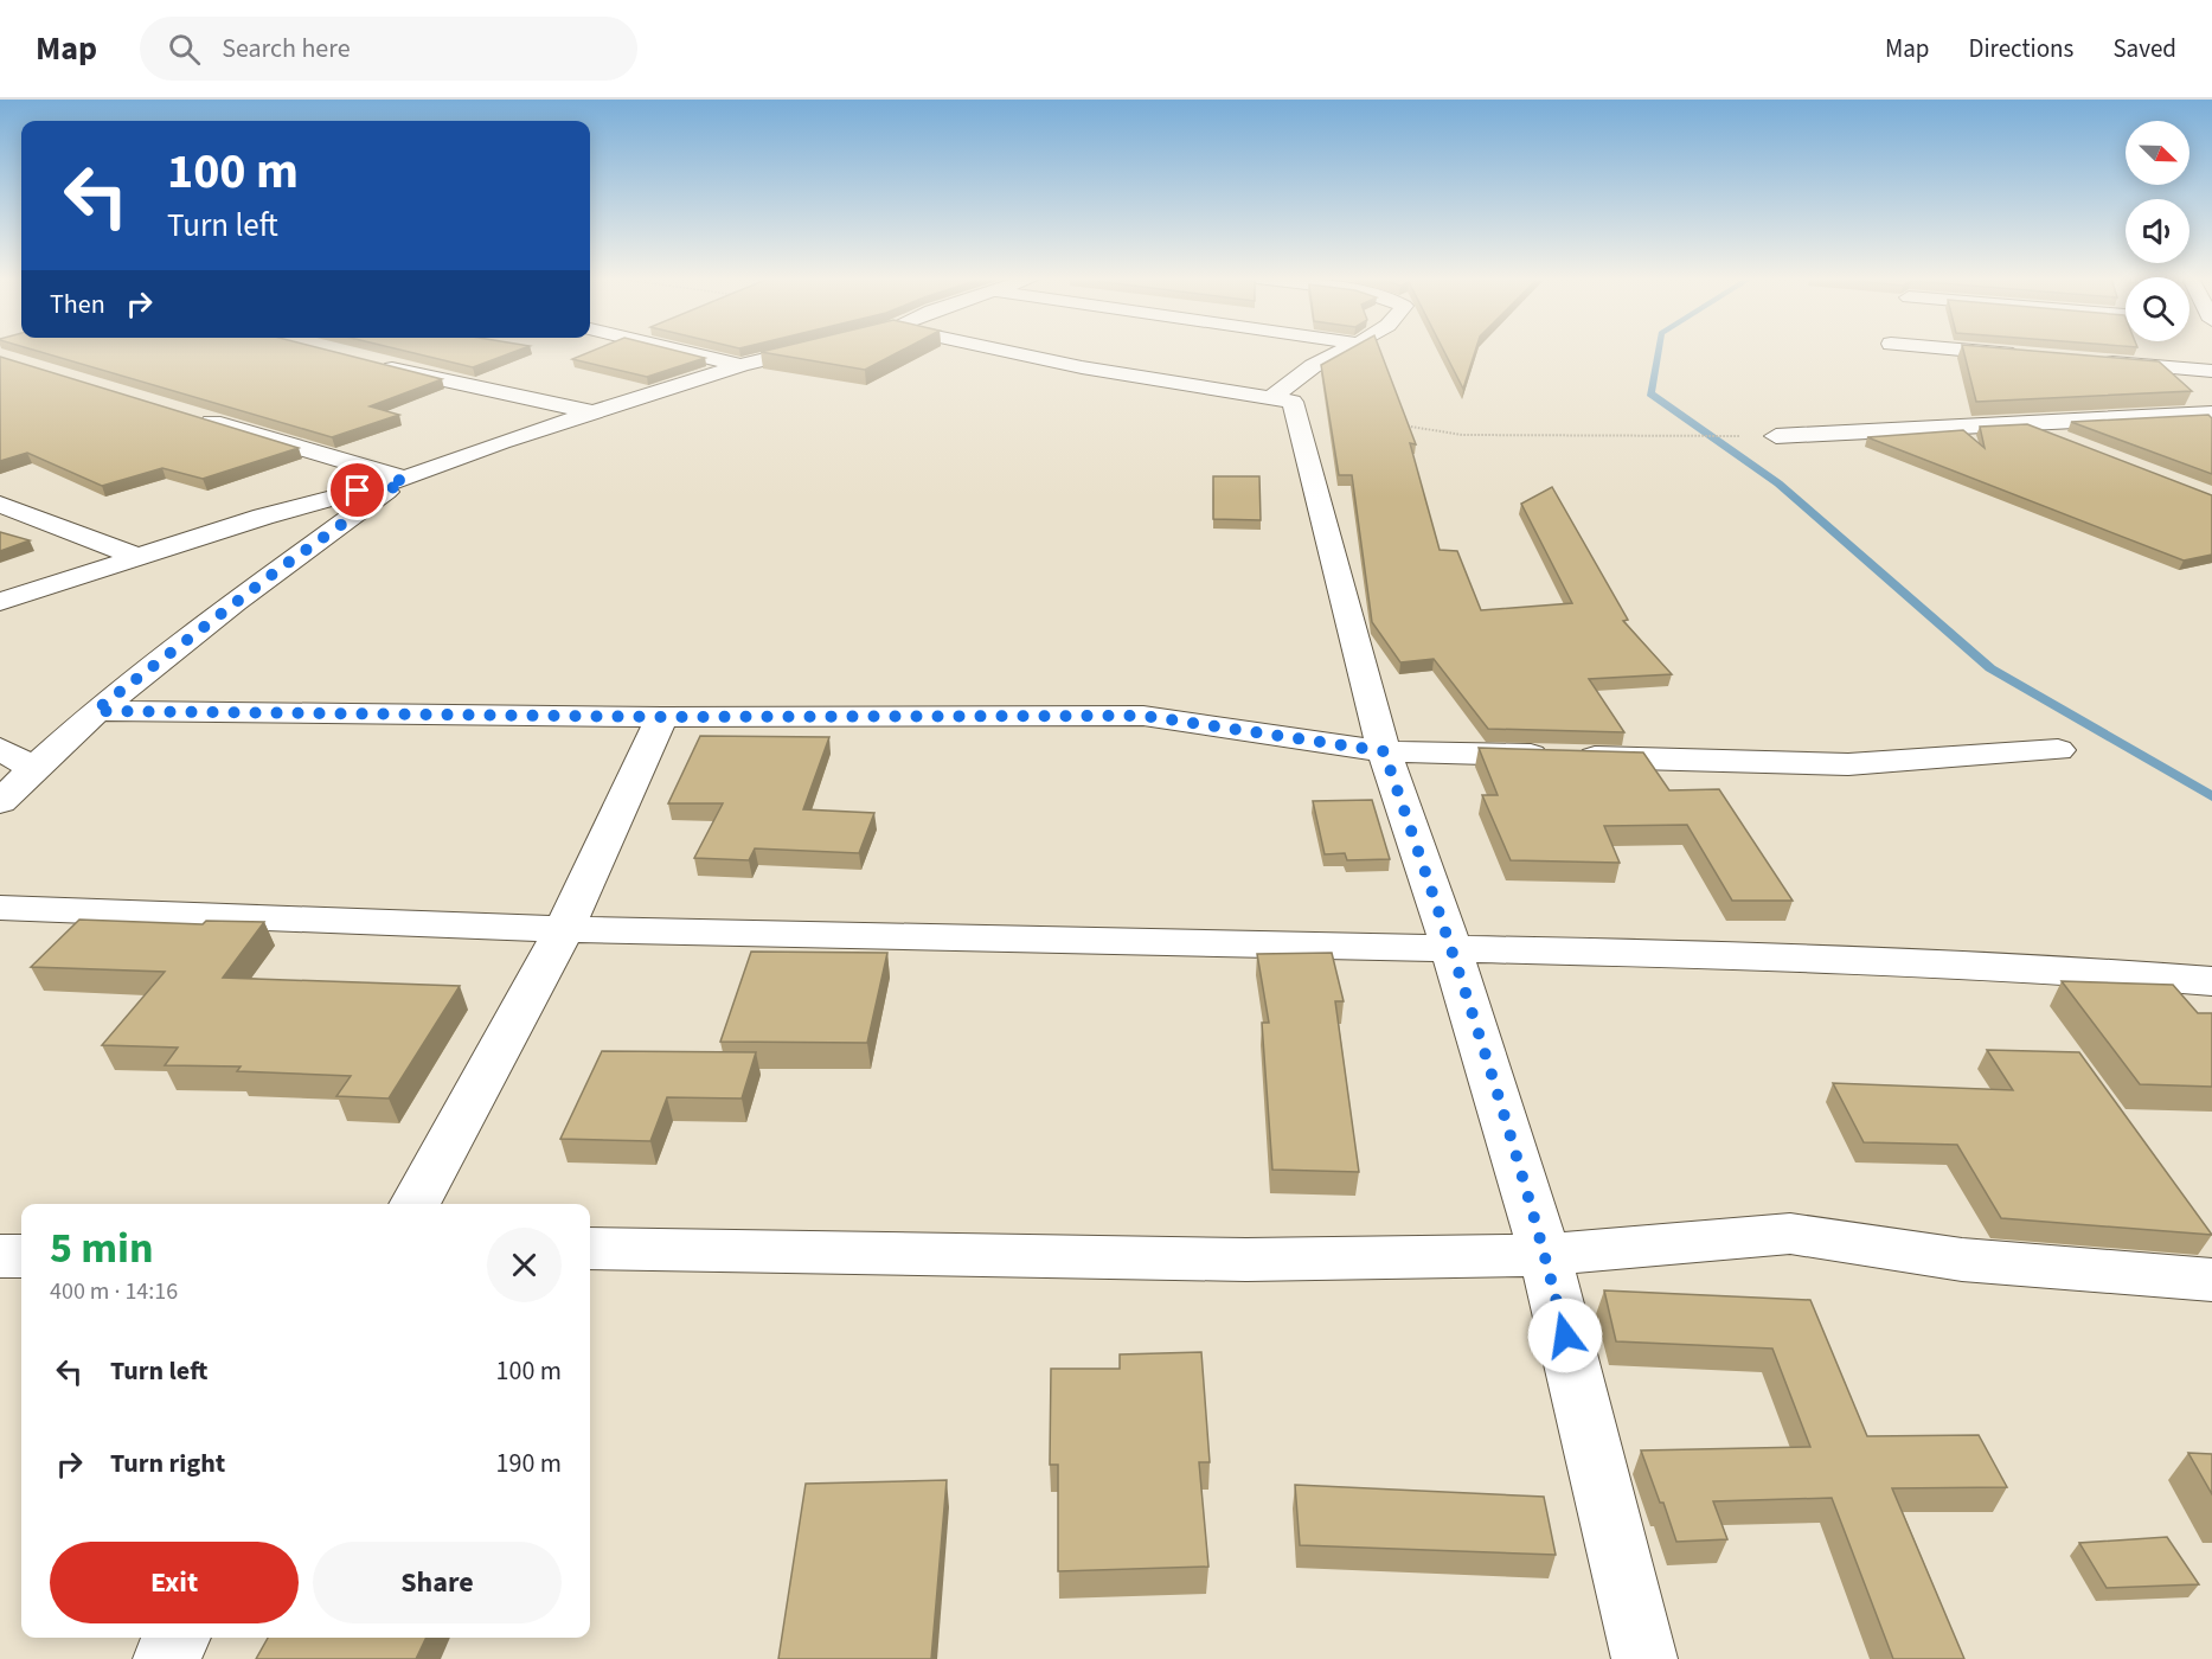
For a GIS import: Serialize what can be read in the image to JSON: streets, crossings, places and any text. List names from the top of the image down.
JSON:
{
  "north": "bottom right",
  "page": {
    "header": "Map",
    "search": "Search here",
    "nav": ["Map", "Directions", "Saved"],
    "turn": ["100 m", "Turn left"],
    "then": "Then",
    "heading": ["5 min", "400 m · 14:16"],
    "list": [
      {
        "name": "Turn left",
        "value": "100 m"
      },
      {
        "name": "Turn right",
        "value": "190 m"
      }
    ],
    "buttons": ["Exit", "Share"]
  }
}
